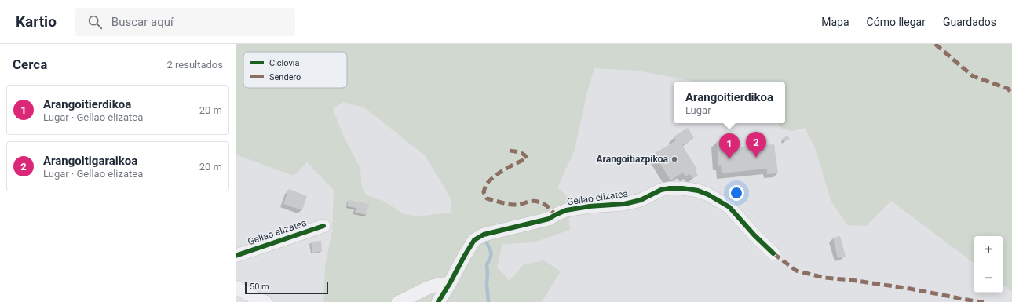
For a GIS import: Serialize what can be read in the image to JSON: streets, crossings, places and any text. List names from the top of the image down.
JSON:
{
  "streets": {
    "street": ["Gellao elizatea"]
  },
  "places": ["Arangoitiazpikoa"],
  "legend": ["Ciclovía", "Sendero"],
  "scale_bar": "50 m",
  "page": {
    "header": "Kartio",
    "search": "Buscar aquí",
    "nav": ["Mapa", "Cómo llegar", "Guardados"],
    "heading": ["Cerca", "2 resultados"],
    "popup": ["Arangoitierdikoa", "Lugar"],
    "list": [
      {
        "mark": "1",
        "name": "Arangoitierdikoa",
        "note": "Lugar · Gellao elizatea",
        "value": "20 m"
      },
      {
        "mark": "2",
        "name": "Arangoitigaraikoa",
        "note": "Lugar · Gellao elizatea",
        "value": "20 m"
      }
    ],
    "pins": ["2", "1"],
    "map_buttons": ["+", "−"],
    "scale": "50 m"
  }
}
